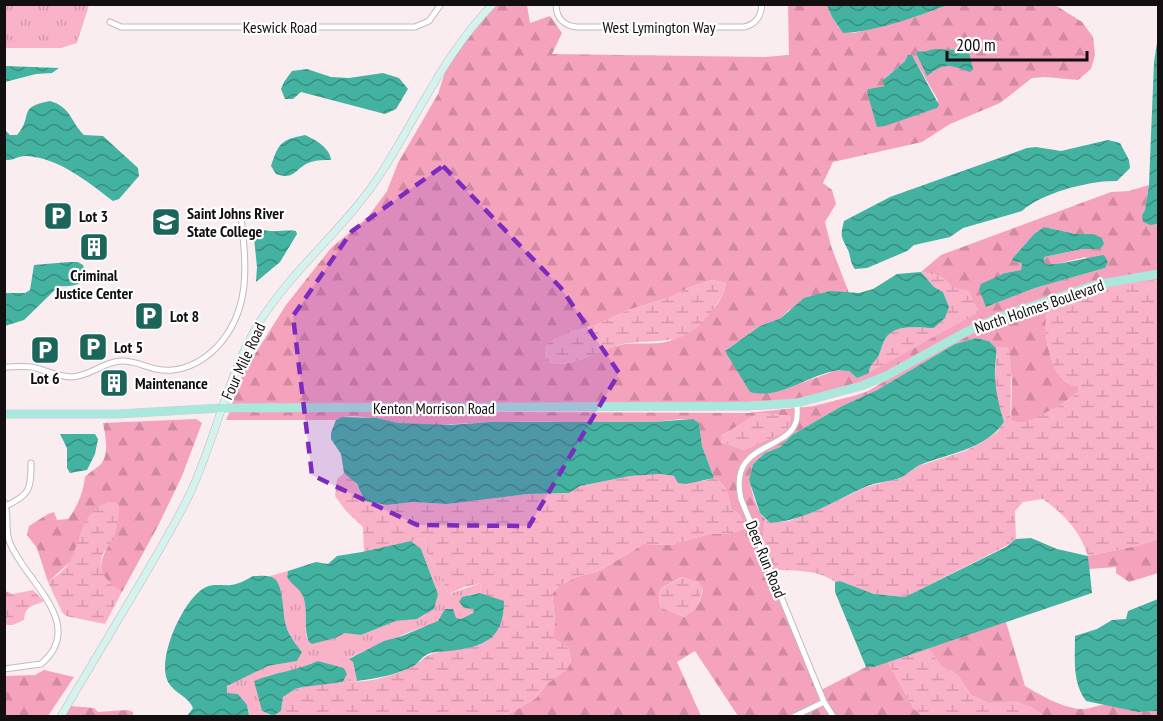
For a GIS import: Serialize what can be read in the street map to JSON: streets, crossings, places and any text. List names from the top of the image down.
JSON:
{
  "streets": {
    "main road": ["North Holmes Boulevard", "Four Mile Road", "Kenton Morrison Road"],
    "street": ["Keswick Road", "West Lymington Way", "Deer Run Road"]
  },
  "crossings": [
    ["North Holmes Boulevard", "Kenton Morrison Road"],
    ["Four Mile Road", "Kenton Morrison Road"],
    ["Kenton Morrison Road", "Deer Run Road"]
  ],
  "places": {
    "parking": [
      "Lot 3",
      "Lot 8",
      "Lot 5",
      "Lot 6"
    ],
    "school or university": ["Saint Johns River State College"],
    "building": ["Criminal Justice Center", "Maintenance"]
  },
  "scale_bar": "200 m"
}
